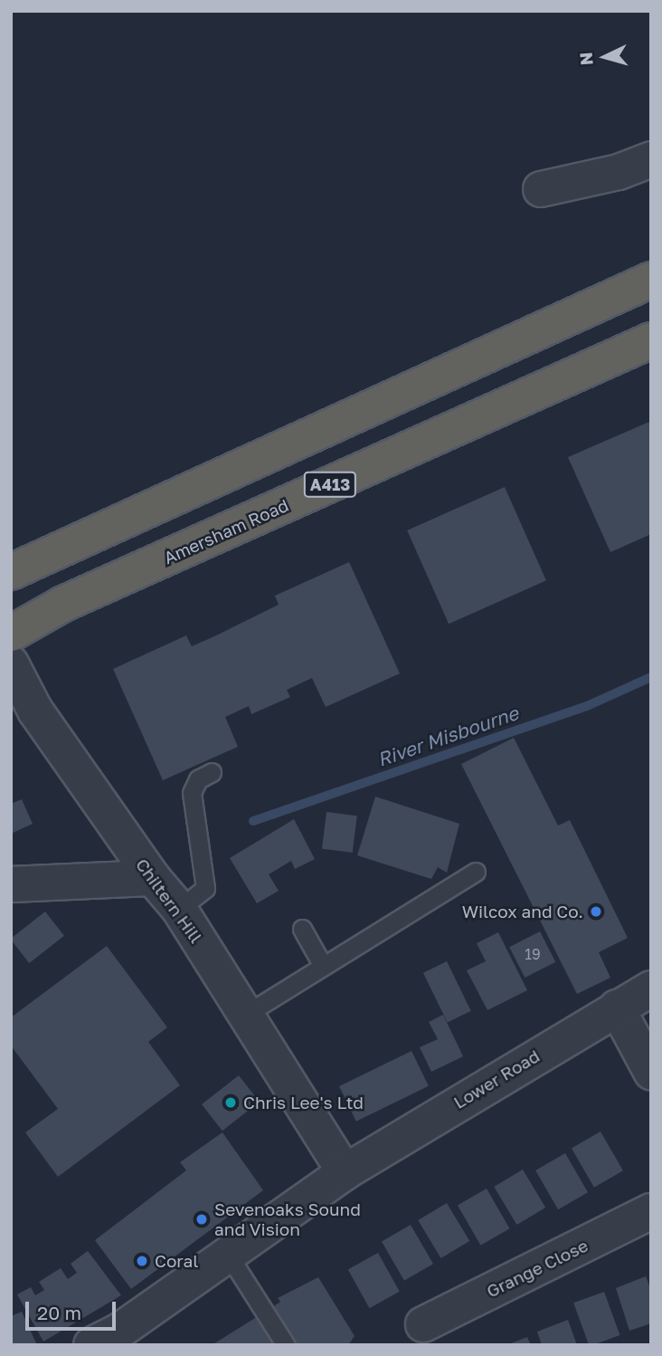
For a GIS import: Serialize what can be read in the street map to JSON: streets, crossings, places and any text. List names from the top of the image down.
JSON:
{
  "streets": {
    "highway": ["A413", "Amersham Road"],
    "street": ["Chiltern Hill", "Lower Road", "Grange Close"]
  },
  "crossings": [
    ["Chiltern Hill", "Lower Road"]
  ],
  "water": ["River Misbourne"],
  "places": [
    "Wilcox and Co.",
    "Chris Lee's Ltd",
    "Sevenoaks Sound and Vision",
    "Coral"
  ],
  "house_numbers": ["19"],
  "scale_bar": "20 m",
  "north": "left"
}
